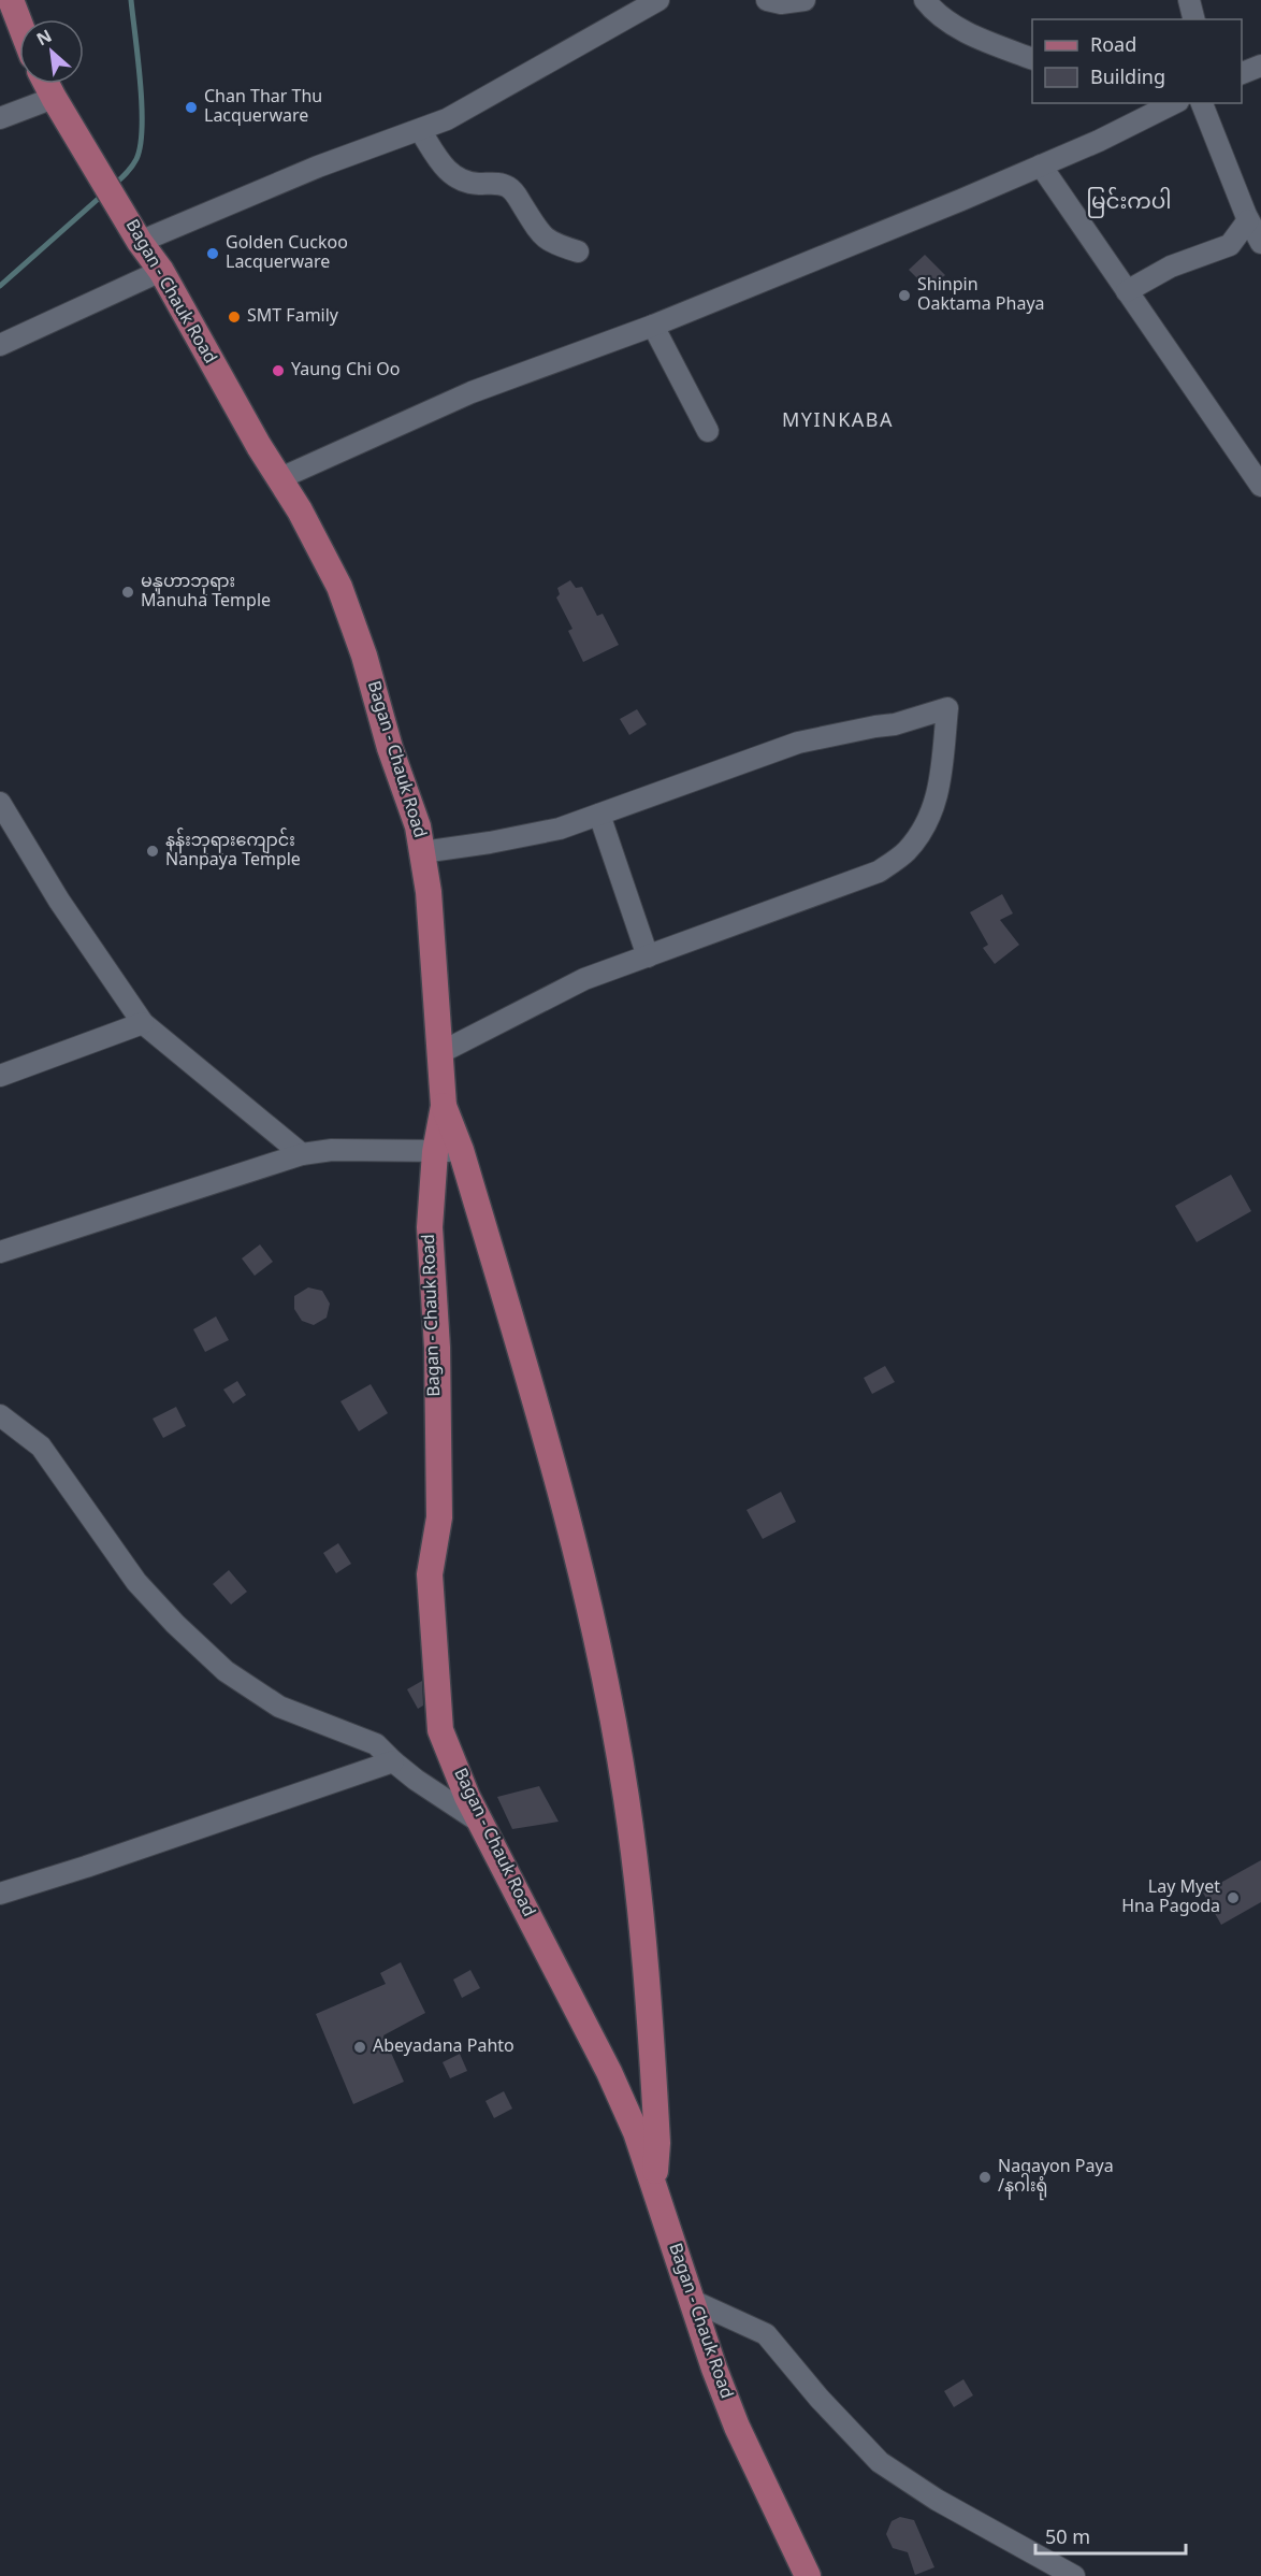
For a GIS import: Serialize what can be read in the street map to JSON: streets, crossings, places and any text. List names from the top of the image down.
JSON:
{
  "streets": {
    "main road": ["Bagan - Chauk Road"]
  },
  "districts": ["မြင်းကပါ", "MYINKABA"],
  "places": [
    "Chan Thar Thu Lacquerware",
    "Golden Cuckoo Lacquerware",
    "Shinpin Oaktama Phaya",
    "SMT Family",
    "Yaung Chi Oo",
    "မနူဟာဘုရား Manuha Temple",
    "နန်းဘုရားကျောင်း Nanpaya Temple",
    "Lay Myet Hna Pagoda",
    "Abeyadana Pahto",
    "Nagayon Paya /နဂါးရုံ"
  ],
  "legend": ["Road", "Building"],
  "scale_bar": "50 m",
  "north": "top left"
}
